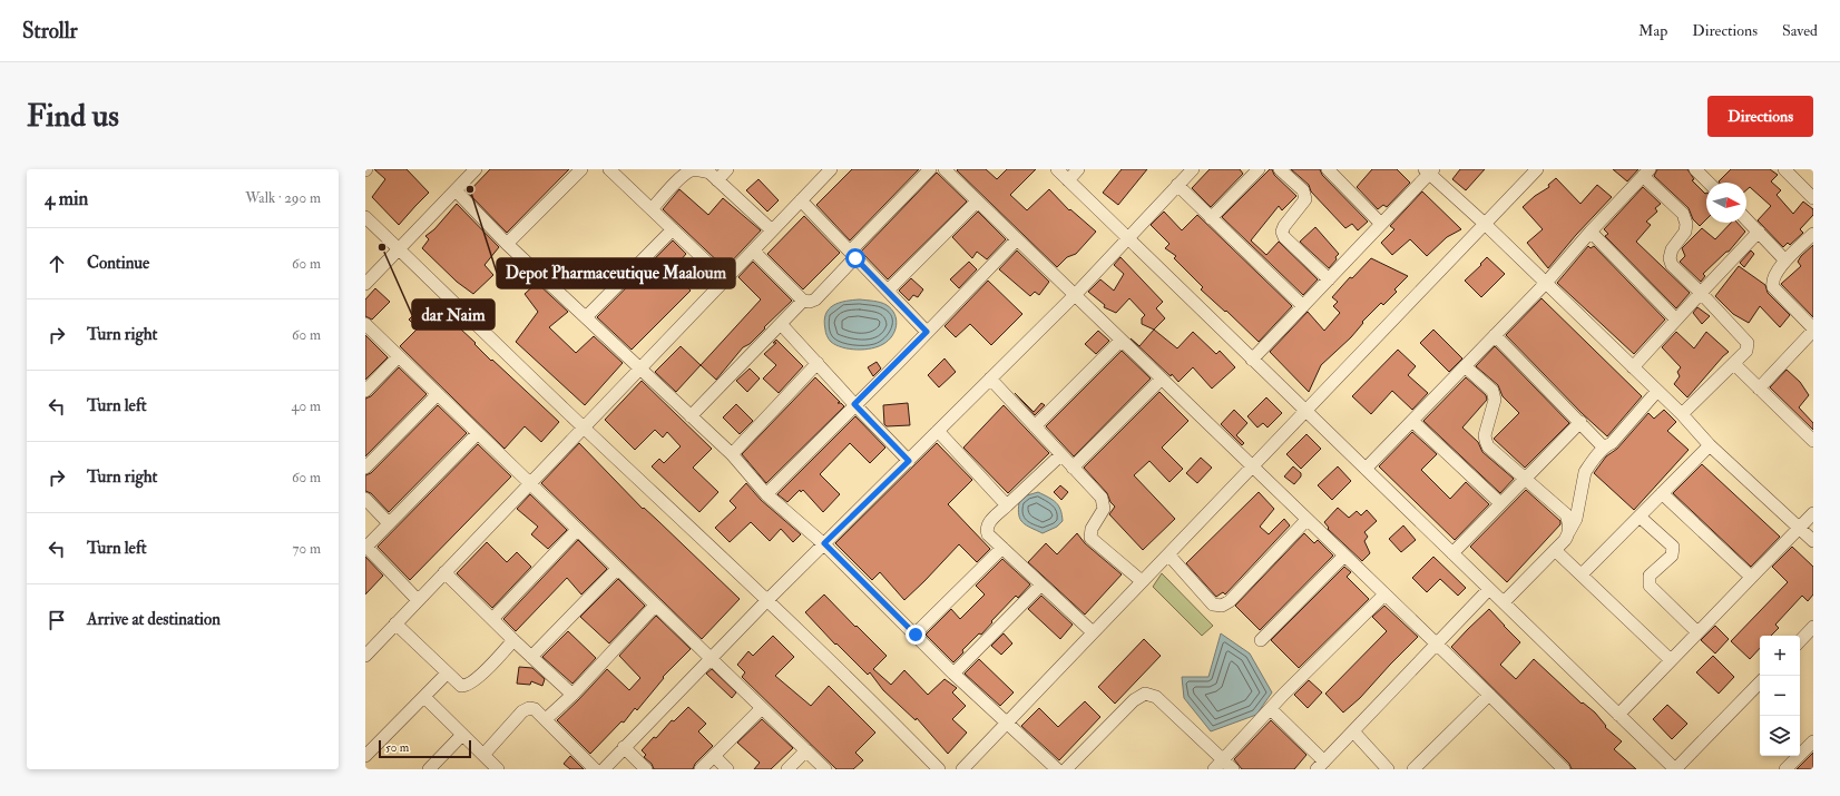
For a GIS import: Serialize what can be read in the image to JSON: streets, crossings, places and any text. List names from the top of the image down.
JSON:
{
  "places": ["Depot Pharmaceutique Maaloum", "dar Naim"],
  "scale_bar": "50 m",
  "north": "right",
  "page": {
    "header": "Strollr",
    "nav": ["Map", "Directions", "Saved"],
    "buttons": "Directions",
    "title": "Find us",
    "heading": ["4 min", "Walk · 290 m"],
    "list": [
      ["Continue", "60 m"],
      ["Turn right", "60 m"],
      ["Turn left", "40 m"],
      ["Turn right", "60 m"],
      ["Turn left", "70 m"],
      "Arrive at destination"
    ],
    "map_buttons": ["+", "−"],
    "scale": "50 m"
  }
}
